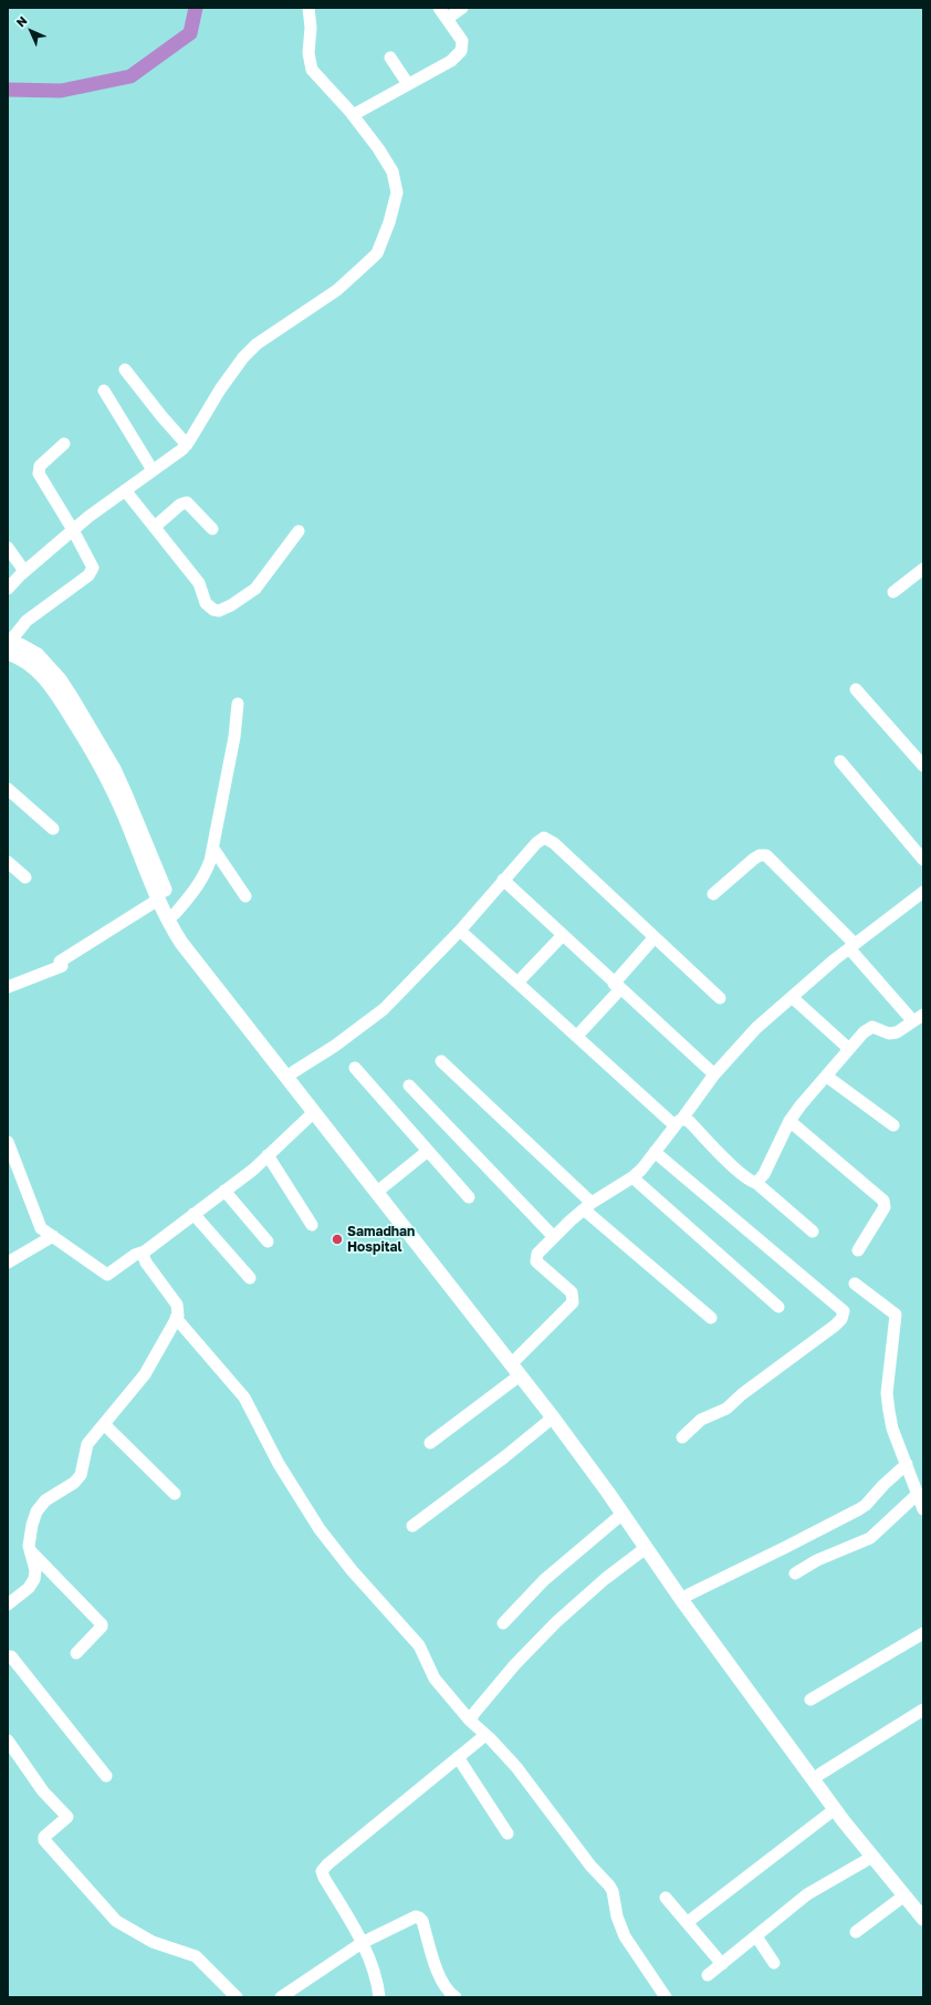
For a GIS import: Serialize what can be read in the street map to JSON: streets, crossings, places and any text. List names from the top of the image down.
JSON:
{
  "places": ["Samadhan Hospital"],
  "north": "top left"
}
